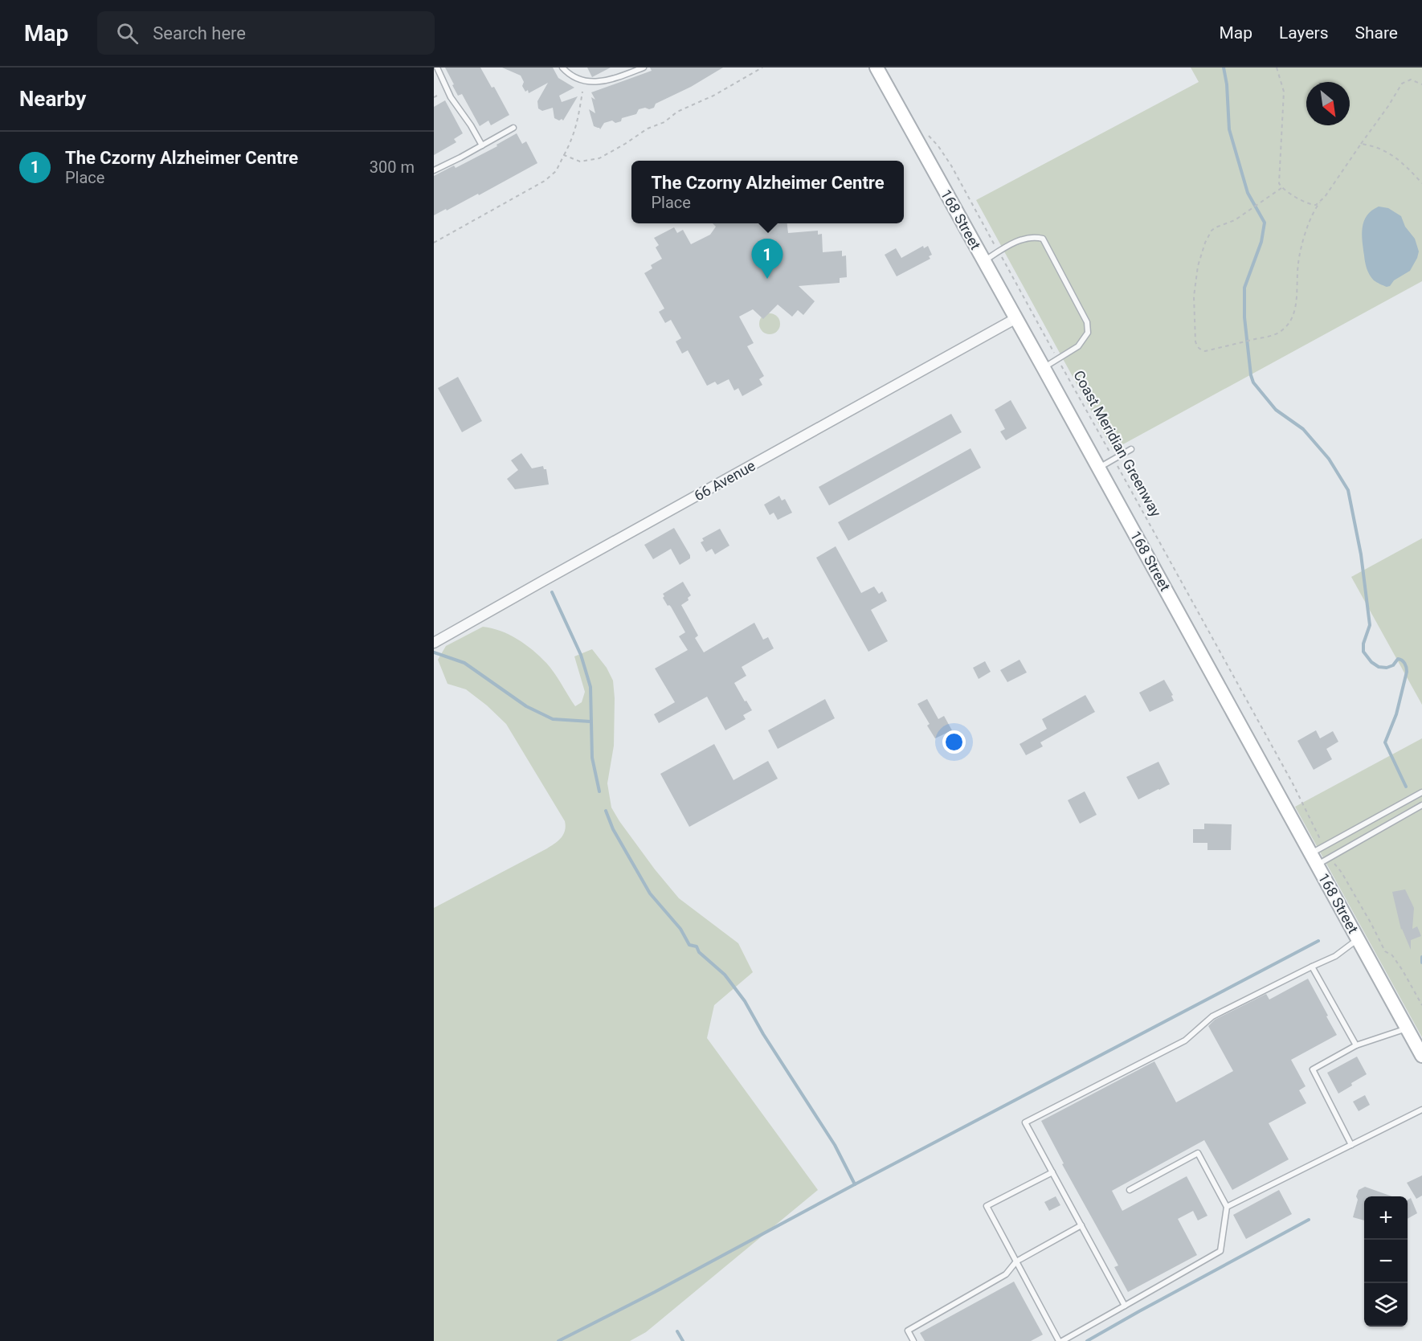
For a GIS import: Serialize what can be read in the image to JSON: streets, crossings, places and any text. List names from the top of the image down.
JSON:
{
  "streets": {
    "main road": ["168 Street"],
    "street": ["66 Avenue"],
    "path": ["Coast Meridian Greenway"]
  },
  "crossings": [
    ["168 Street", "66 Avenue"]
  ],
  "north": "bottom right",
  "page": {
    "header": "Map",
    "search": "Search here",
    "nav": ["Map", "Layers", "Share"],
    "heading": "Nearby",
    "list": [
      {
        "mark": "1",
        "name": "The Czorny Alzheimer Centre",
        "note": "Place",
        "value": "300 m"
      }
    ],
    "popup": ["The Czorny Alzheimer Centre", "Place"],
    "pins": "1",
    "map_buttons": ["+", "−"]
  }
}
